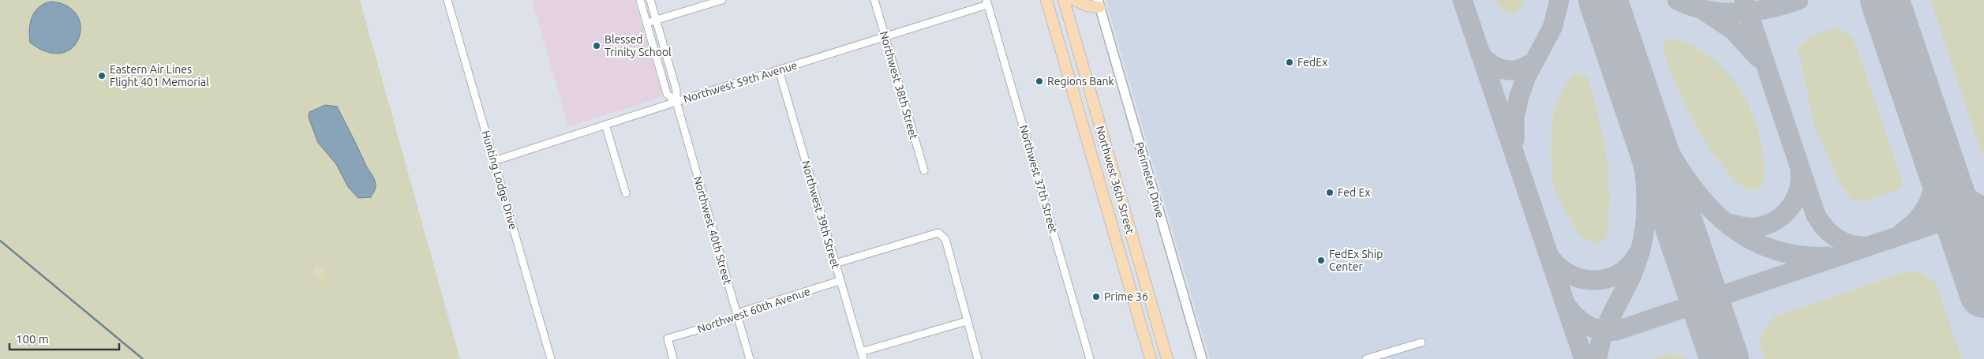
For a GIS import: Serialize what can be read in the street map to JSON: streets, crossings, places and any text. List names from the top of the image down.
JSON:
{
  "streets": {
    "main road": ["Northwest 36th Street"],
    "street": [
      "Northwest 59th Avenue",
      "Northwest 38th Street",
      "Northwest 37th Street",
      "Hunting Lodge Drive",
      "Perimeter Drive",
      "Northwest 39th Street",
      "Northwest 40th Street",
      "Northwest 60th Avenue"
    ]
  },
  "crossings": [
    ["Northwest 59th Avenue", "Northwest 38th Street"],
    ["Northwest 59th Avenue", "Northwest 37th Street"],
    ["Northwest 59th Avenue", "Hunting Lodge Drive"],
    ["Northwest 59th Avenue", "Northwest 39th Street"],
    ["Northwest 59th Avenue", "Northwest 40th Street"],
    ["Northwest 39th Street", "Northwest 60th Avenue"],
    ["Northwest 40th Street", "Northwest 60th Avenue"]
  ],
  "places": [
    "Blessed Trinity School",
    "FedEx",
    "Eastern Air Lines Flight 401 Memorial",
    "Regions Bank",
    "Fed Ex",
    "FedEx Ship Center",
    "Prime 36"
  ],
  "scale_bar": "100 m"
}
